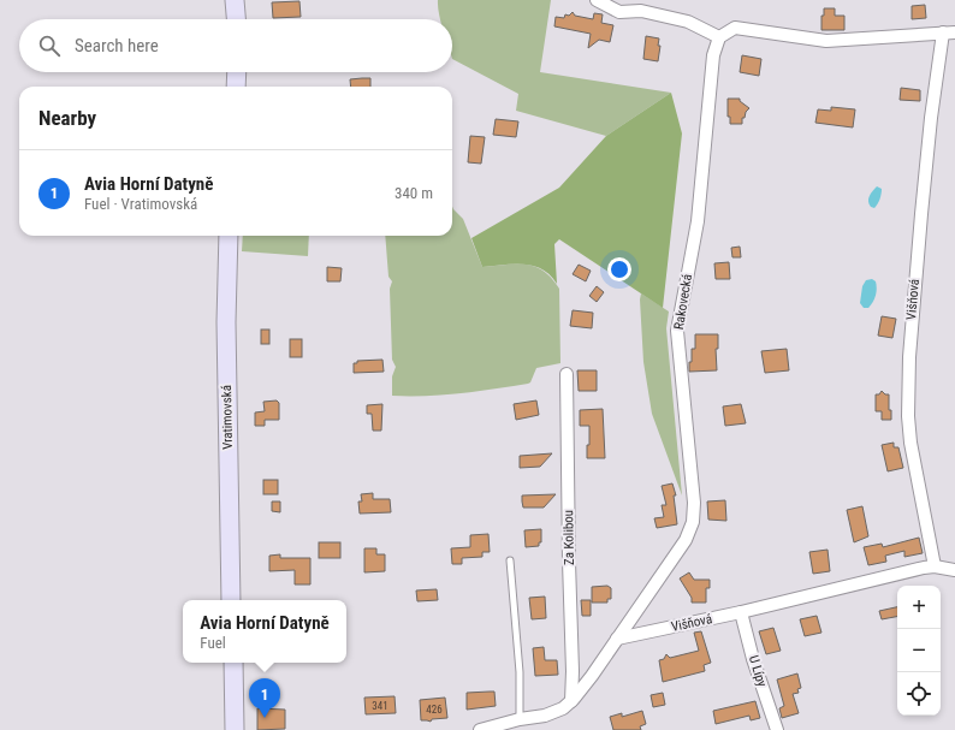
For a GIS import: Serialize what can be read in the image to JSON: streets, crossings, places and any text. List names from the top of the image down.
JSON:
{
  "streets": {
    "main road": ["Vratimovská"],
    "street": [
      "Višňová",
      "Rakovecká",
      "Za Kolibou",
      "U Lípy"
    ]
  },
  "crossings": [
    ["Višňová", "Rakovecká"],
    ["Višňová", "U Lípy"],
    ["Rakovecká", "Za Kolibou"]
  ],
  "house_numbers": ["341", "426"],
  "page": {
    "search": "Search here",
    "heading": "Nearby",
    "list": [
      {
        "mark": "1",
        "name": "Avia Horní Datyně",
        "note": "Fuel · Vratimovská",
        "value": "340 m"
      }
    ],
    "map_buttons": ["+", "−"],
    "popup": ["Avia Horní Datyně", "Fuel"],
    "pins": "1"
  }
}
